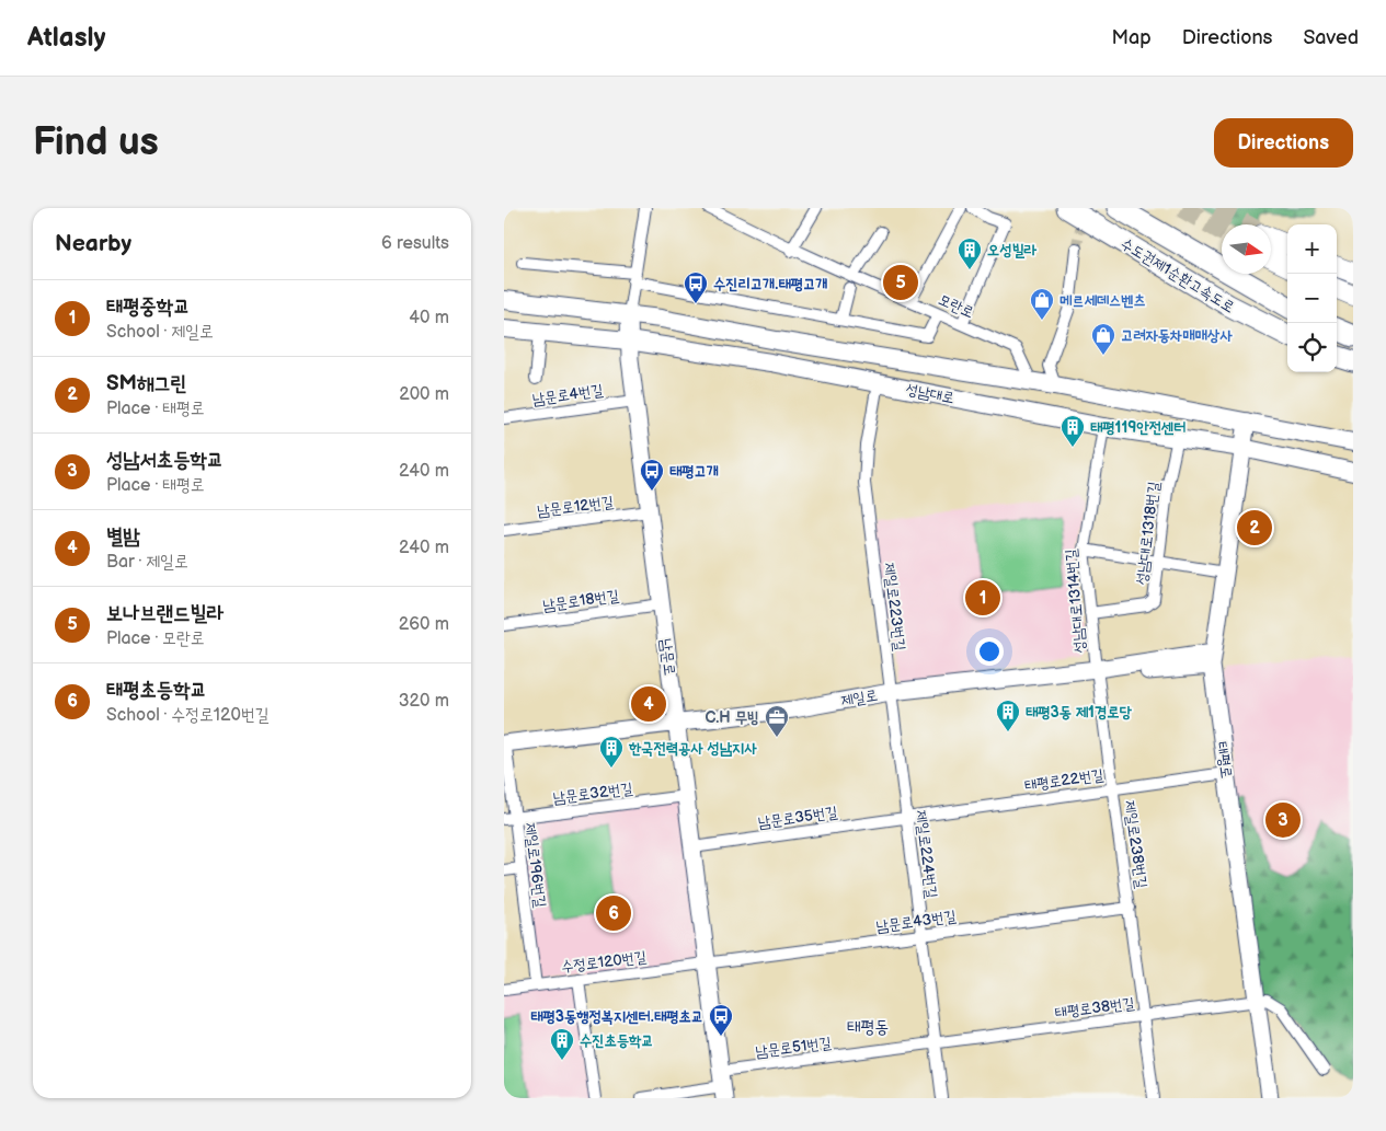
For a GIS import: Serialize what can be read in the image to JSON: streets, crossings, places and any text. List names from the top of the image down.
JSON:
{
  "streets": {
    "highway": ["수도권제1순환고속도로"],
    "main road": [
      "성남대로",
      "남문로",
      "제일로",
      "태평로"
    ],
    "street": [
      "모란로",
      "남문로4번길",
      "남문로12번길",
      "성남대로1318번길",
      "남문로18번길",
      "성남대로1314번길",
      "제일로223번길",
      "태평로22번길",
      "남문로32번길",
      "남문로35번길",
      "제일로238번길",
      "제일로224번길",
      "제일로196번길",
      "남문로43번길",
      "수정로120번길",
      "태평로38번길",
      "남문로51번길"
    ]
  },
  "crossings": [
    ["모란로", "성남대로"],
    ["성남대로", "성남대로1318번길"],
    ["성남대로", "성남대로1314번길"],
    ["성남대로", "제일로223번길"],
    ["성남대로", "남문로"],
    ["성남대로", "태평로"],
    ["남문로4번길", "남문로"],
    ["남문로12번길", "남문로"],
    ["성남대로1318번길", "성남대로1314번길"],
    ["남문로18번길", "남문로"],
    ["성남대로1314번길", "제일로"],
    ["성남대로1314번길", "제일로238번길"],
    ["제일로223번길", "제일로"],
    ["제일로223번길", "제일로224번길"],
    ["남문로", "제일로"],
    ["남문로", "남문로32번길"],
    ["남문로", "남문로35번길"],
    ["남문로", "남문로43번길"],
    ["남문로", "수정로120번길"],
    ["남문로", "남문로51번길"],
    ["제일로", "태평로"],
    ["제일로", "제일로238번길"],
    ["제일로", "제일로224번길"],
    ["제일로", "제일로196번길"],
    ["태평로", "태평로22번길"],
    ["태평로", "태평로38번길"],
    ["태평로22번길", "남문로35번길"],
    ["태평로22번길", "제일로238번길"],
    ["태평로22번길", "제일로224번길"],
    ["남문로32번길", "제일로196번길"],
    ["남문로35번길", "제일로224번길"],
    ["제일로238번길", "남문로43번길"],
    ["제일로238번길", "태평로38번길"],
    ["제일로224번길", "남문로43번길"],
    ["제일로224번길", "태평로38번길"],
    ["제일로224번길", "남문로51번길"],
    ["제일로196번길", "수정로120번길"],
    ["남문로43번길", "수정로120번길"],
    ["태평로38번길", "남문로51번길"]
  ],
  "districts": ["태평동"],
  "places": {
    "building": [
      "오성빌라",
      "태평119안전센터",
      "태평3동 제1경로당",
      "한국전력공사 성남지사",
      "수진초등학교"
    ],
    "bus stop": ["수진리고개.태평고개", "태평고개", "태평3동행정복지센터.태평초교"],
    "shop": ["메르세데스벤츠", "고려자동차매매상사"],
    "office": ["C.H 무빙"]
  },
  "north": "right",
  "page": {
    "header": "Atlasly",
    "nav": ["Map", "Directions", "Saved"],
    "buttons": "Directions",
    "title": "Find us",
    "heading": ["Nearby", "6 results"],
    "map_buttons": ["+", "−"],
    "pins": [
      "5",
      "2",
      "1",
      "4",
      "3",
      "6"
    ],
    "list": [
      {
        "mark": "1",
        "name": "태평중학교",
        "note": "School · 제일로",
        "value": "40 m"
      },
      {
        "mark": "2",
        "name": "SM해그린",
        "note": "Place · 태평로",
        "value": "200 m"
      },
      {
        "mark": "3",
        "name": "성남서초등학교",
        "note": "Place · 태평로",
        "value": "240 m"
      },
      {
        "mark": "4",
        "name": "별밤",
        "note": "Bar · 제일로",
        "value": "240 m"
      },
      {
        "mark": "5",
        "name": "보나브랜드빌라",
        "note": "Place · 모란로",
        "value": "260 m"
      },
      {
        "mark": "6",
        "name": "태평초등학교",
        "note": "School · 수정로120번길",
        "value": "320 m"
      }
    ]
  }
}
